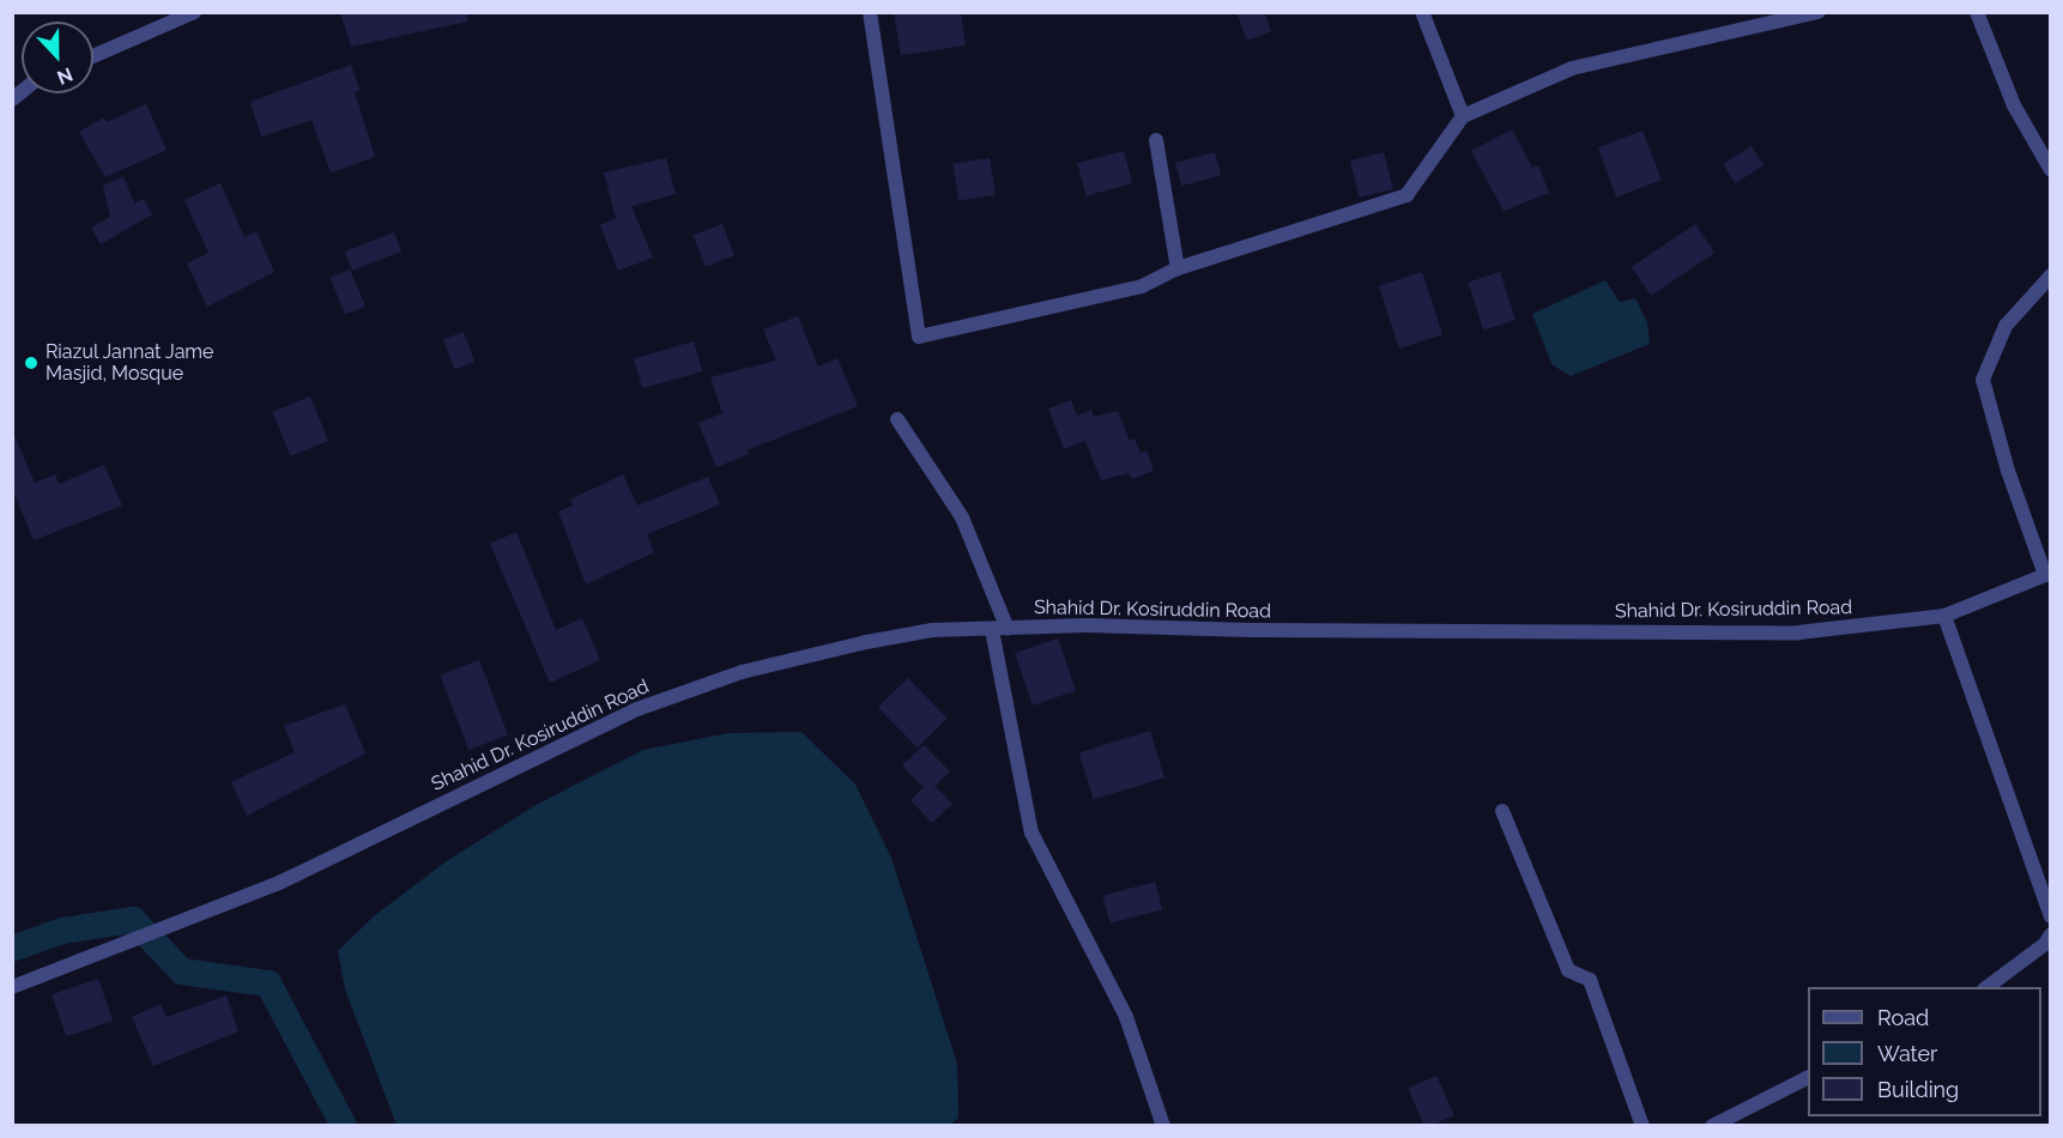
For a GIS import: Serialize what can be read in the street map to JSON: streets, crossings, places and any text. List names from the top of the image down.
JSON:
{
  "streets": {
    "street": ["Shahid Dr. Kosiruddin Road"]
  },
  "places": ["Riazul Jannat Jame Masjid, Mosque"],
  "legend": ["Road", "Water", "Building"],
  "north": "bottom"
}
